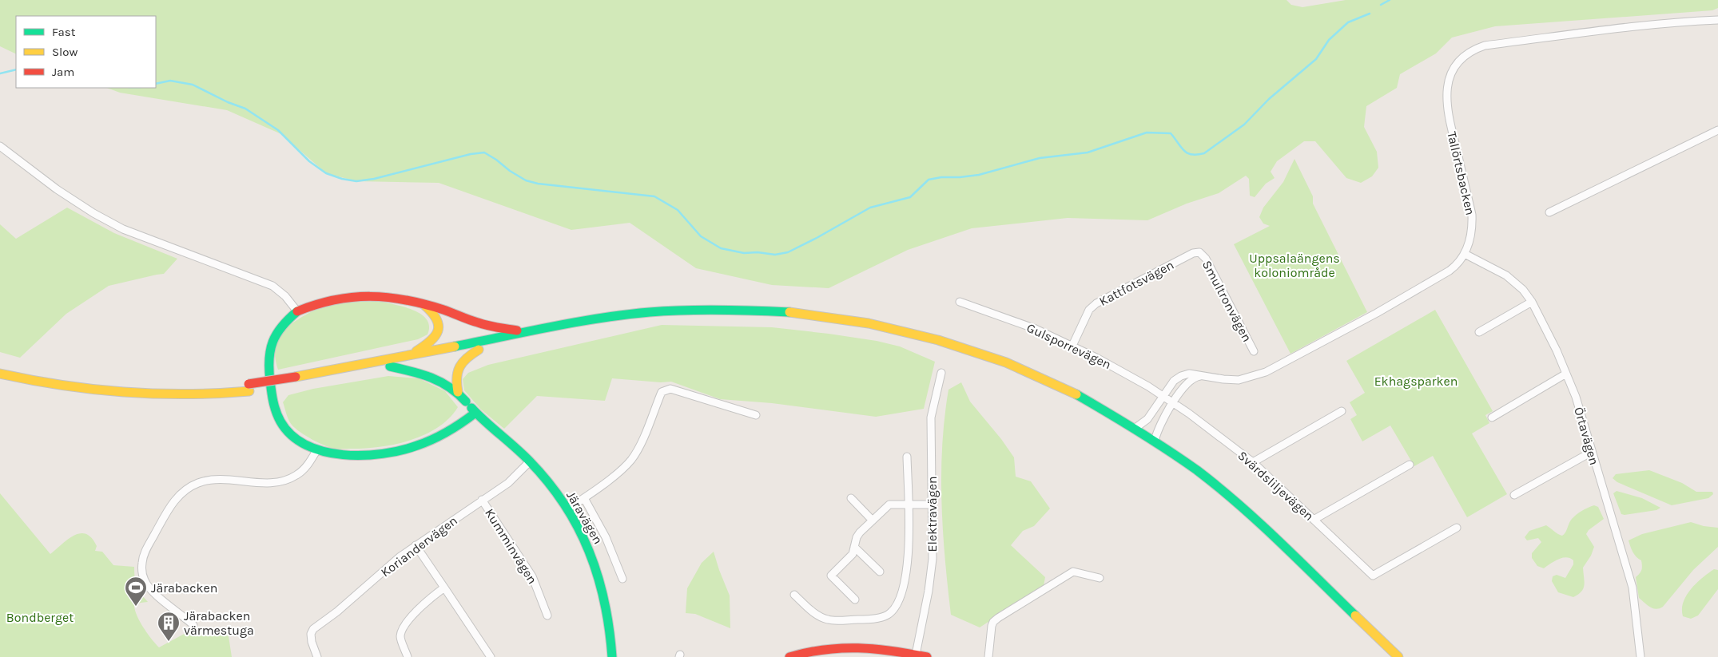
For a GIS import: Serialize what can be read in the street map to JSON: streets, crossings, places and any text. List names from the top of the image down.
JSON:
{
  "streets": {
    "main road": ["Järavägen"],
    "street": [
      "Tallörtsbacken",
      "Kattfotsvägen",
      "Smultronvägen",
      "Gulsporrevägen",
      "Örtavägen",
      "Svärdsliljevägen",
      "Elektravägen",
      "Koriandervägen",
      "Kumminvägen"
    ]
  },
  "crossings": [
    ["Tallörtsbacken", "Gulsporrevägen"],
    ["Tallörtsbacken", "Örtavägen"],
    ["Kattfotsvägen", "Smultronvägen"],
    ["Kattfotsvägen", "Gulsporrevägen"],
    ["Gulsporrevägen", "Svärdsliljevägen"],
    ["Järavägen", "Koriandervägen"],
    ["Koriandervägen", "Kumminvägen"]
  ],
  "parks": ["Uppsalaängens koloniområde", "Ekhagsparken", "Bondberget"],
  "places": {
    "sports": ["Järabacken"],
    "building": ["Järabacken värmestuga"]
  },
  "legend": ["Fast", "Slow", "Jam"]
}
